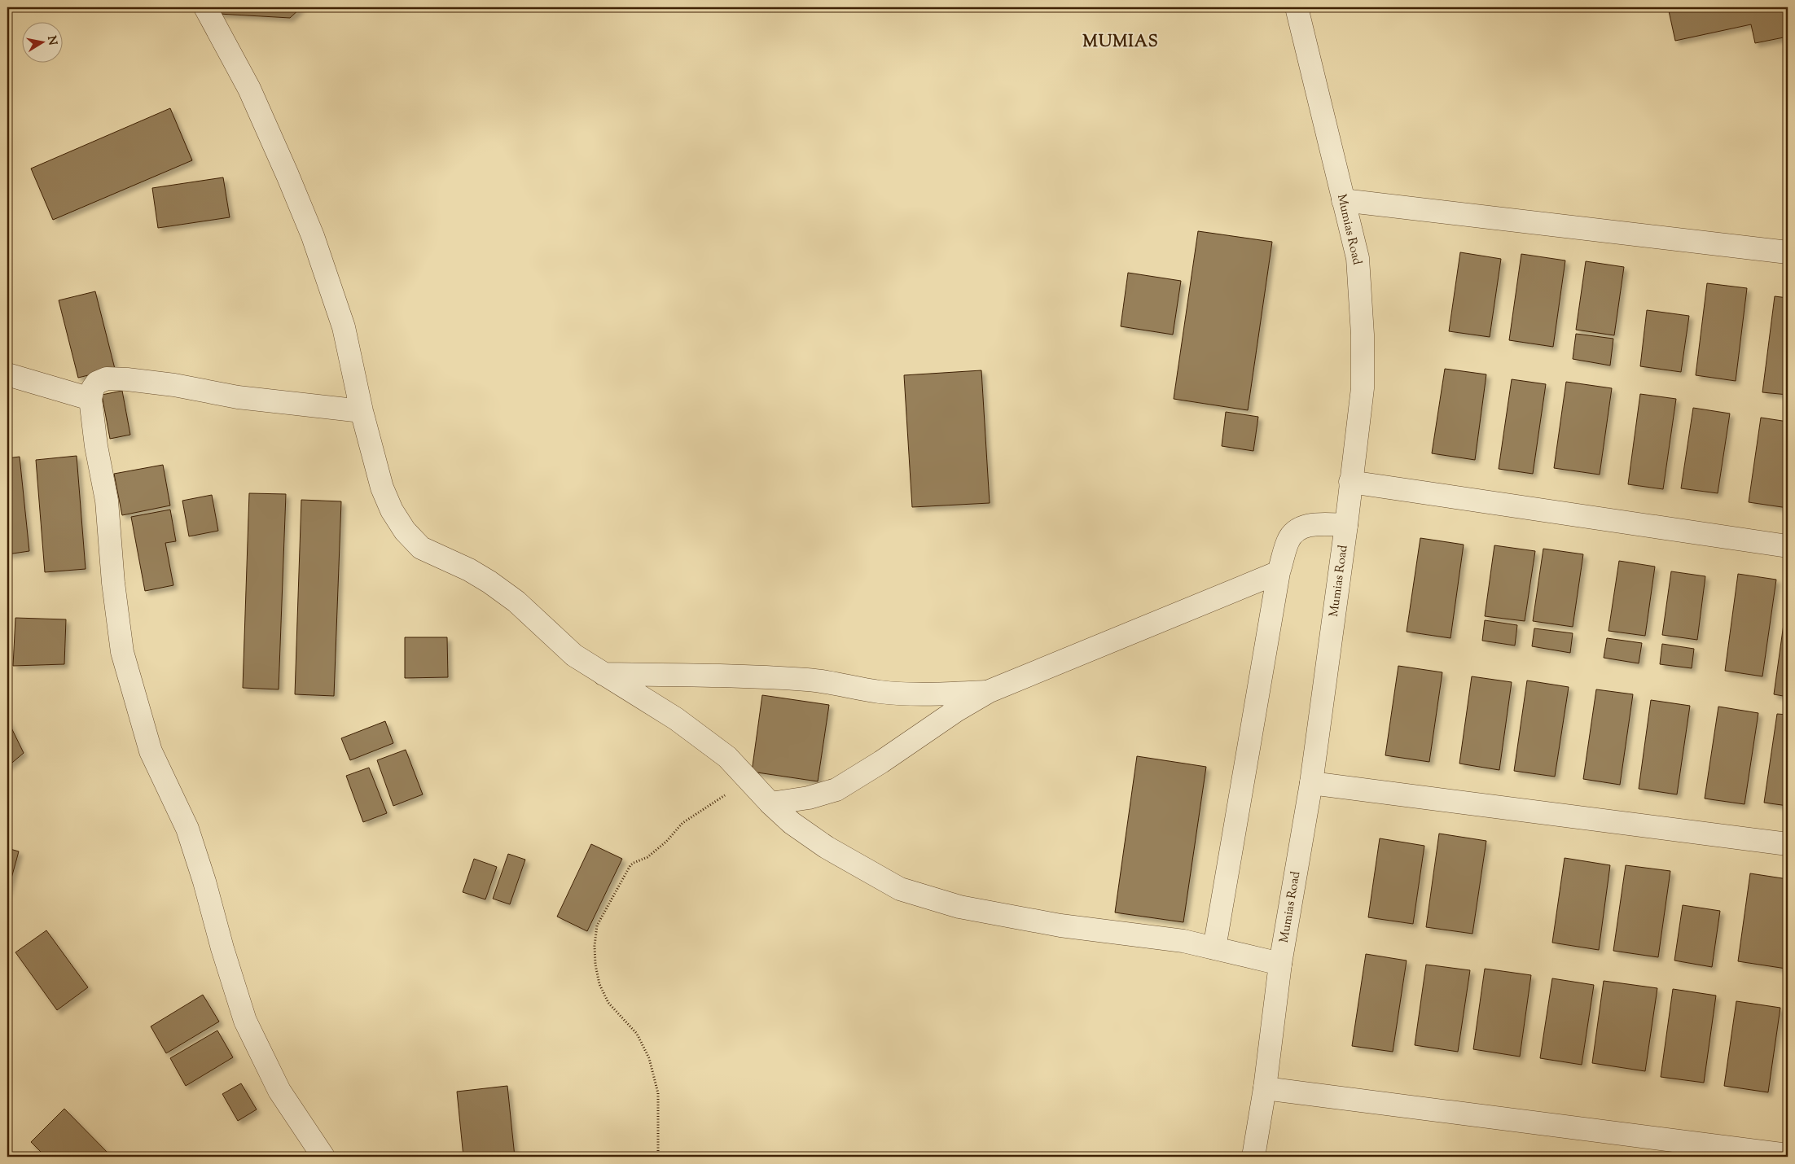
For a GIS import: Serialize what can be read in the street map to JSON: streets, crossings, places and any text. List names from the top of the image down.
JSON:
{
  "streets": {
    "street": ["Mumias Road"]
  },
  "districts": ["MUMIAS"],
  "north": "right"
}
